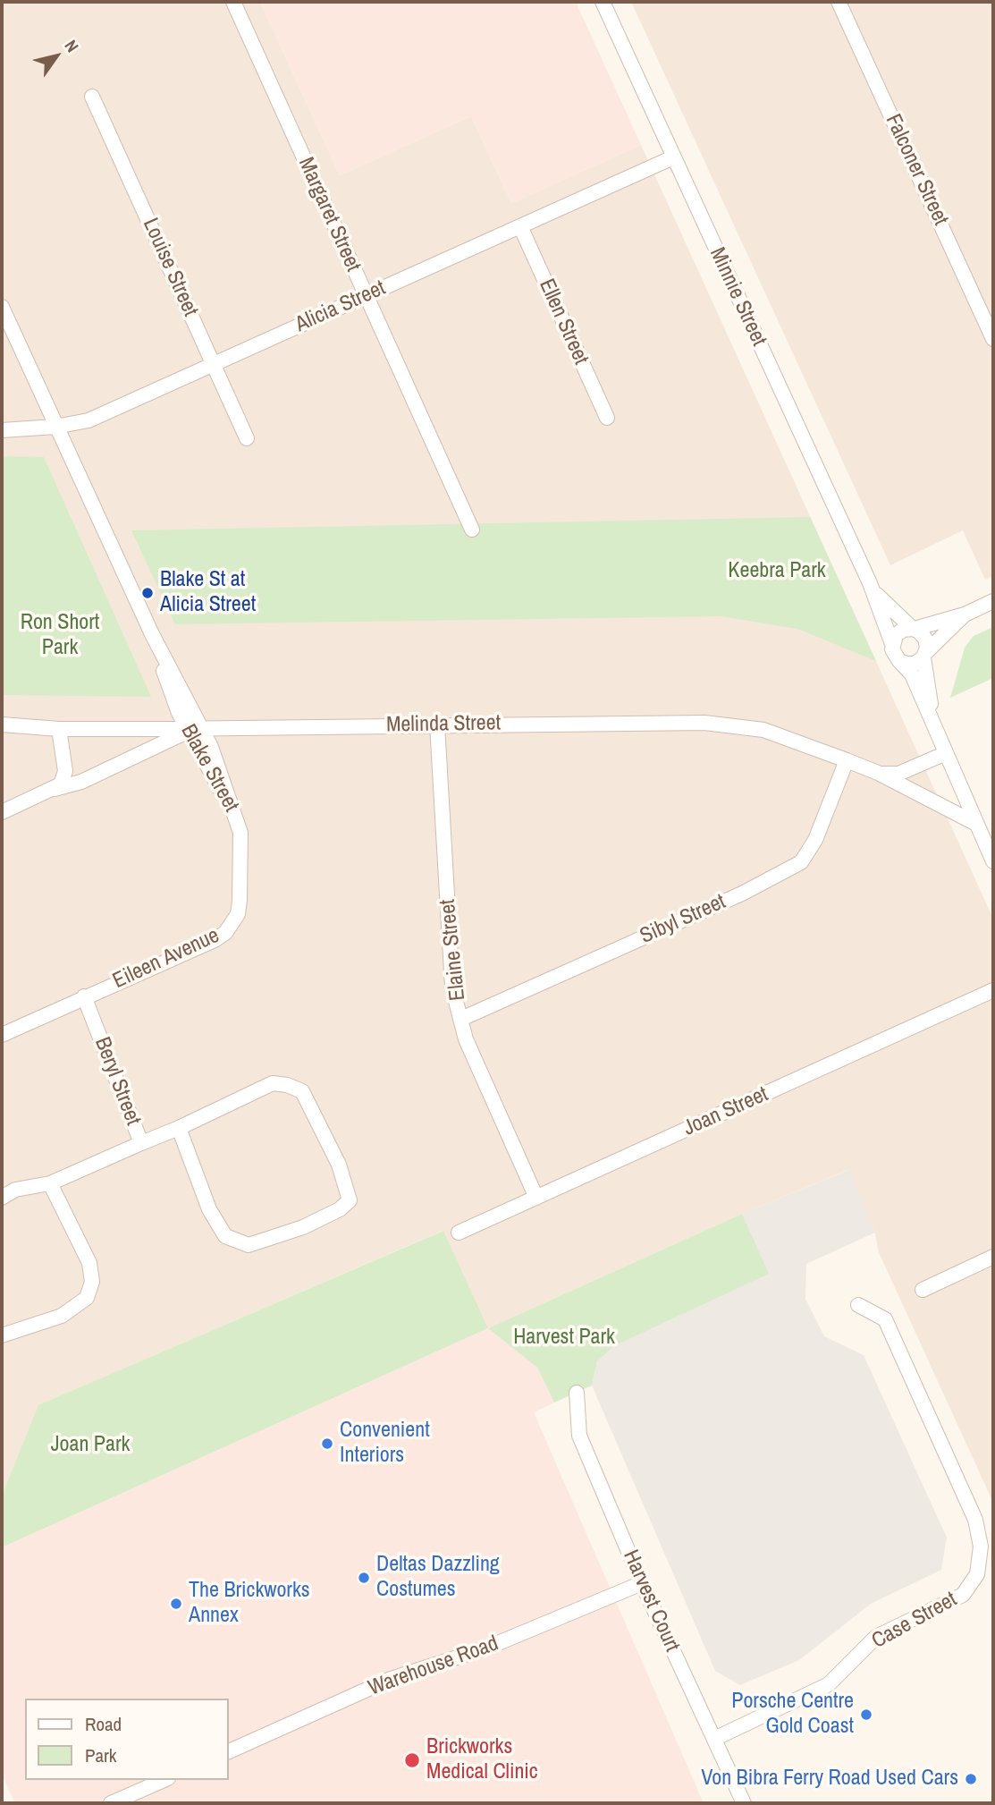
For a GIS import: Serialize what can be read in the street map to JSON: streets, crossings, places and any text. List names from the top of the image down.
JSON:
{
  "streets": {
    "street": [
      "Falconer Street",
      "Margaret Street",
      "Louise Street",
      "Minnie Street",
      "Alicia Street",
      "Ellen Street",
      "Melinda Street",
      "Blake Street",
      "Sibyl Street",
      "Elaine Street",
      "Eileen Avenue",
      "Beryl Street",
      "Joan Street",
      "Harvest Court",
      "Case Street",
      "Warehouse Road"
    ]
  },
  "crossings": [
    ["Margaret Street", "Alicia Street"],
    ["Louise Street", "Alicia Street"],
    ["Minnie Street", "Alicia Street"],
    ["Alicia Street", "Ellen Street"],
    ["Alicia Street", "Blake Street"],
    ["Melinda Street", "Blake Street"],
    ["Melinda Street", "Sibyl Street"],
    ["Melinda Street", "Elaine Street"],
    ["Blake Street", "Eileen Avenue"],
    ["Sibyl Street", "Elaine Street"],
    ["Elaine Street", "Joan Street"],
    ["Eileen Avenue", "Beryl Street"],
    ["Harvest Court", "Case Street"],
    ["Harvest Court", "Warehouse Road"]
  ],
  "parks": [
    "Keebra Park",
    "Ron Short Park",
    "Harvest Park",
    "Joan Park"
  ],
  "places": [
    "Blake St at Alicia Street",
    "Convenient Interiors",
    "Deltas Dazzling Costumes",
    "The Brickworks Annex",
    "Porsche Centre Gold Coast",
    "Brickworks Medical Clinic",
    "Von Bibra Ferry Road Used Cars"
  ],
  "legend": ["Road", "Park"],
  "north": "top right"
}
